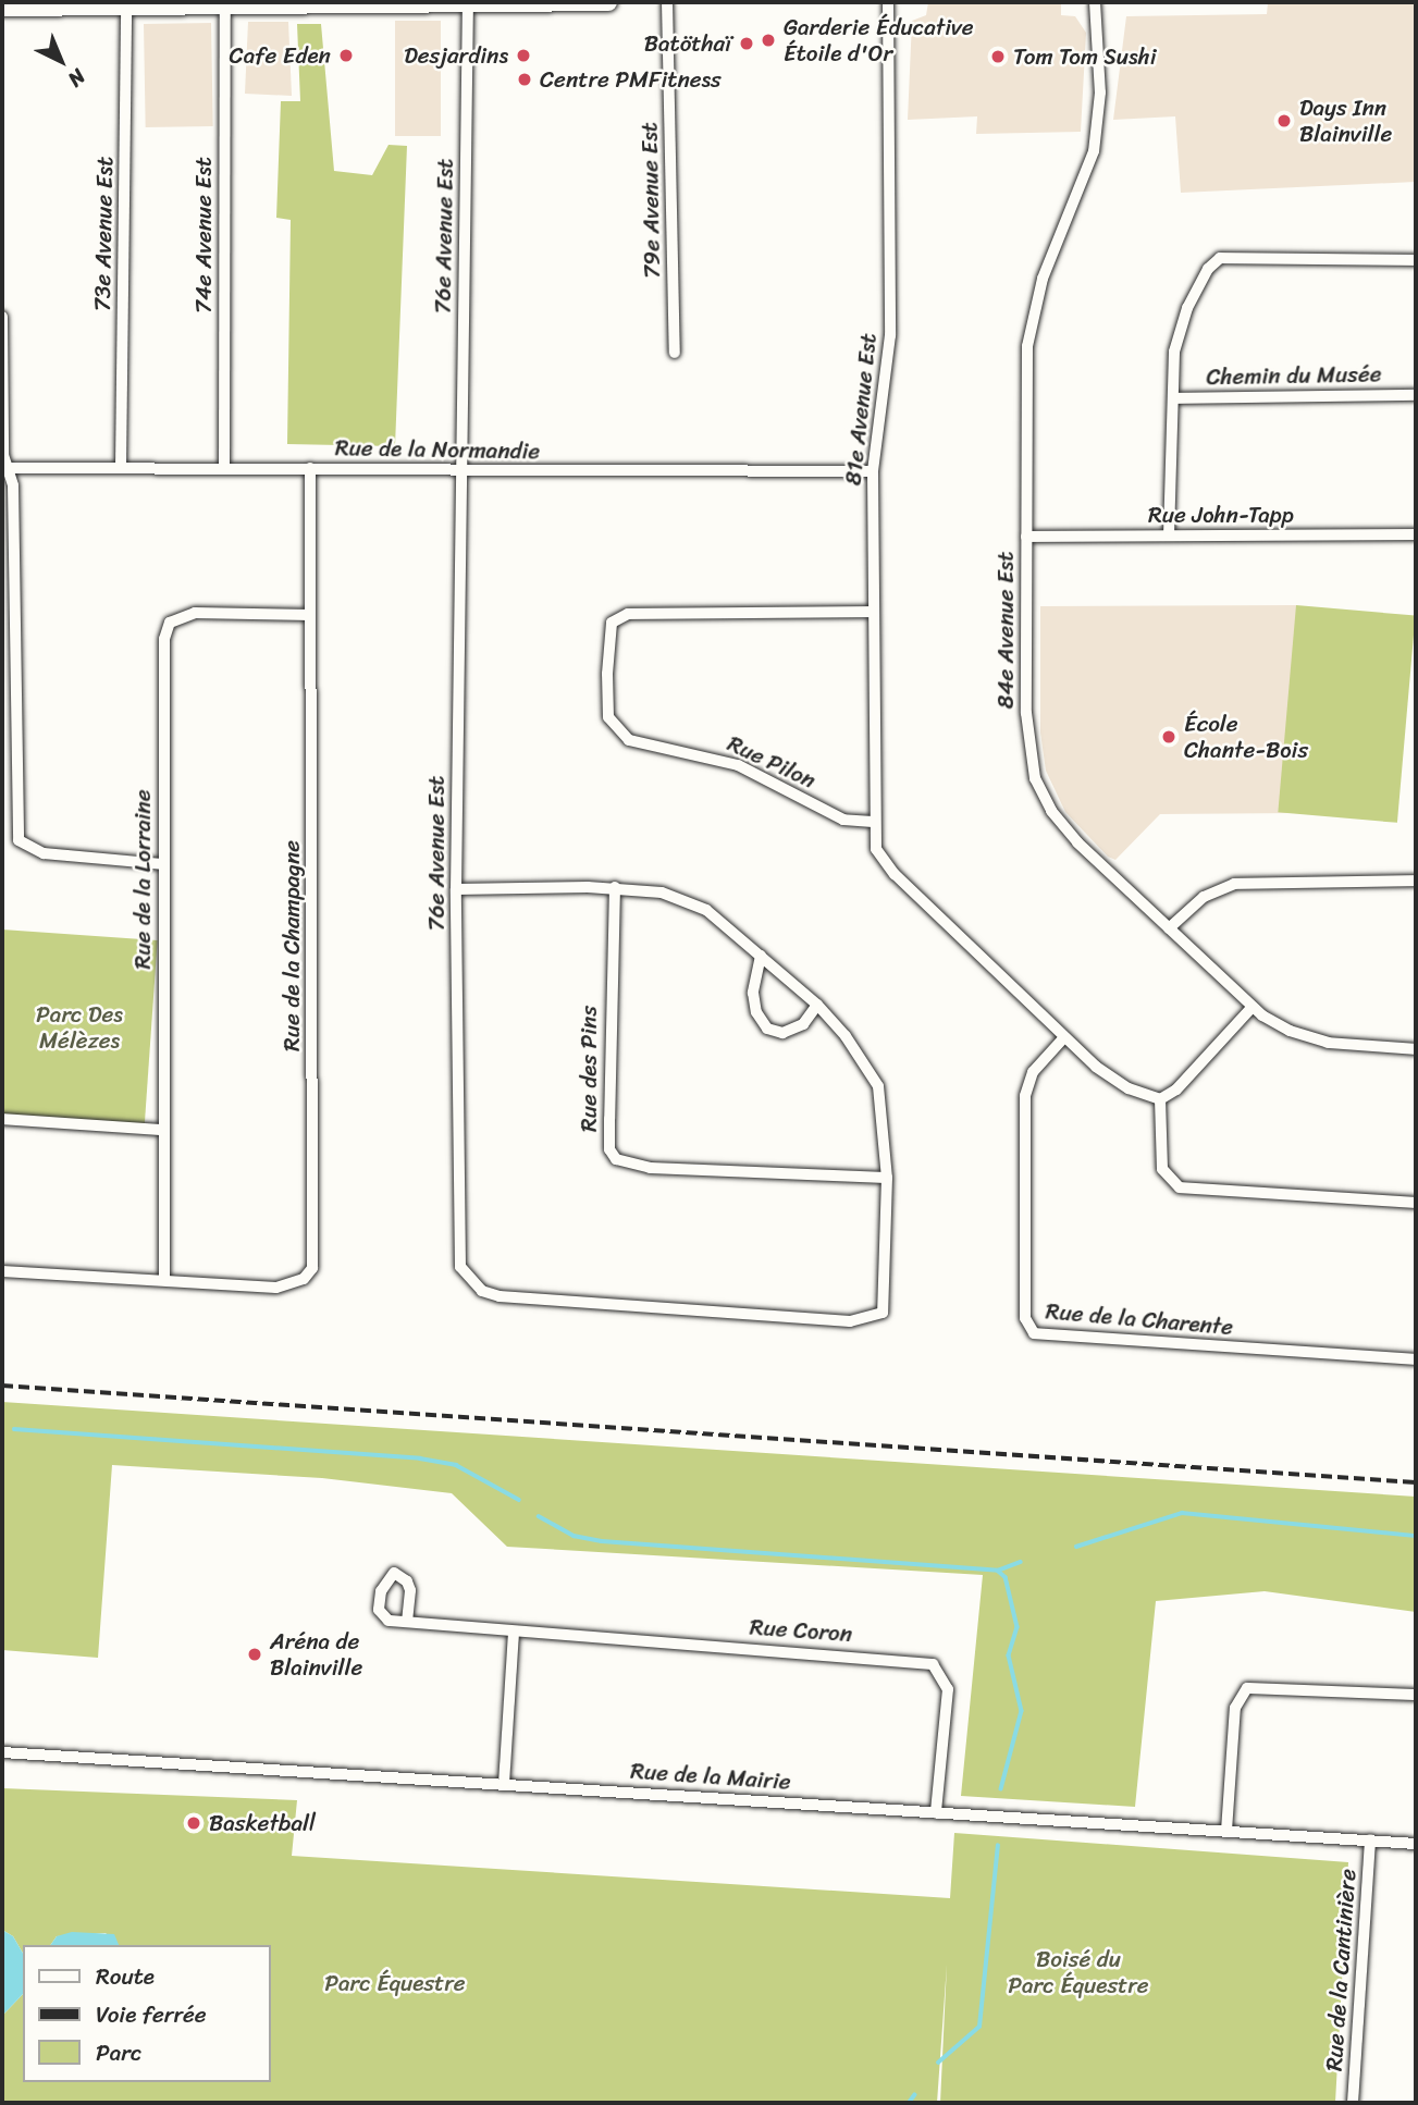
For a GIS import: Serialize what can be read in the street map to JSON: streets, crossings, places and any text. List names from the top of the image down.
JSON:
{
  "streets": {
    "street": [
      "79e Avenue Est",
      "73e Avenue Est",
      "74e Avenue Est",
      "76e Avenue Est",
      "Chemin du Musée",
      "81e Avenue Est",
      "Rue de la Normandie",
      "Rue John-Tapp",
      "84e Avenue Est",
      "Rue Pilon",
      "Rue de la Lorraine",
      "Rue de la Champagne",
      "Rue des Pins",
      "Rue de la Charente",
      "Rue Coron",
      "Rue de la Mairie",
      "Rue de la Cantinière"
    ]
  },
  "crossings": [
    ["73e Avenue Est", "Rue de la Normandie"],
    ["74e Avenue Est", "Rue de la Normandie"],
    ["76e Avenue Est", "Rue de la Normandie"],
    ["76e Avenue Est", "Rue des Pins"],
    ["Chemin du Musée", "Rue John-Tapp"],
    ["81e Avenue Est", "Rue de la Normandie"],
    ["81e Avenue Est", "Rue Pilon"],
    ["Rue de la Normandie", "Rue de la Champagne"],
    ["Rue John-Tapp", "84e Avenue Est"],
    ["Rue de la Lorraine", "Rue de la Champagne"],
    ["Rue Coron", "Rue de la Mairie"],
    ["Rue de la Mairie", "Rue de la Cantinière"]
  ],
  "parks": ["Parc Des Mélèzes", "Boisé du Parc Équestre", "Parc Équestre"],
  "places": [
    "Garderie Éducative Étoile d'Or",
    "Batöthaï",
    "Cafe Eden",
    "Desjardins",
    "Tom Tom Sushi",
    "Centre PMFitness",
    "Days Inn Blainville",
    "École Chante-Bois",
    "Aréna de Blainville",
    "Basketball"
  ],
  "legend": ["Route", "Voie ferrée", "Parc"],
  "north": "bottom right"
}
